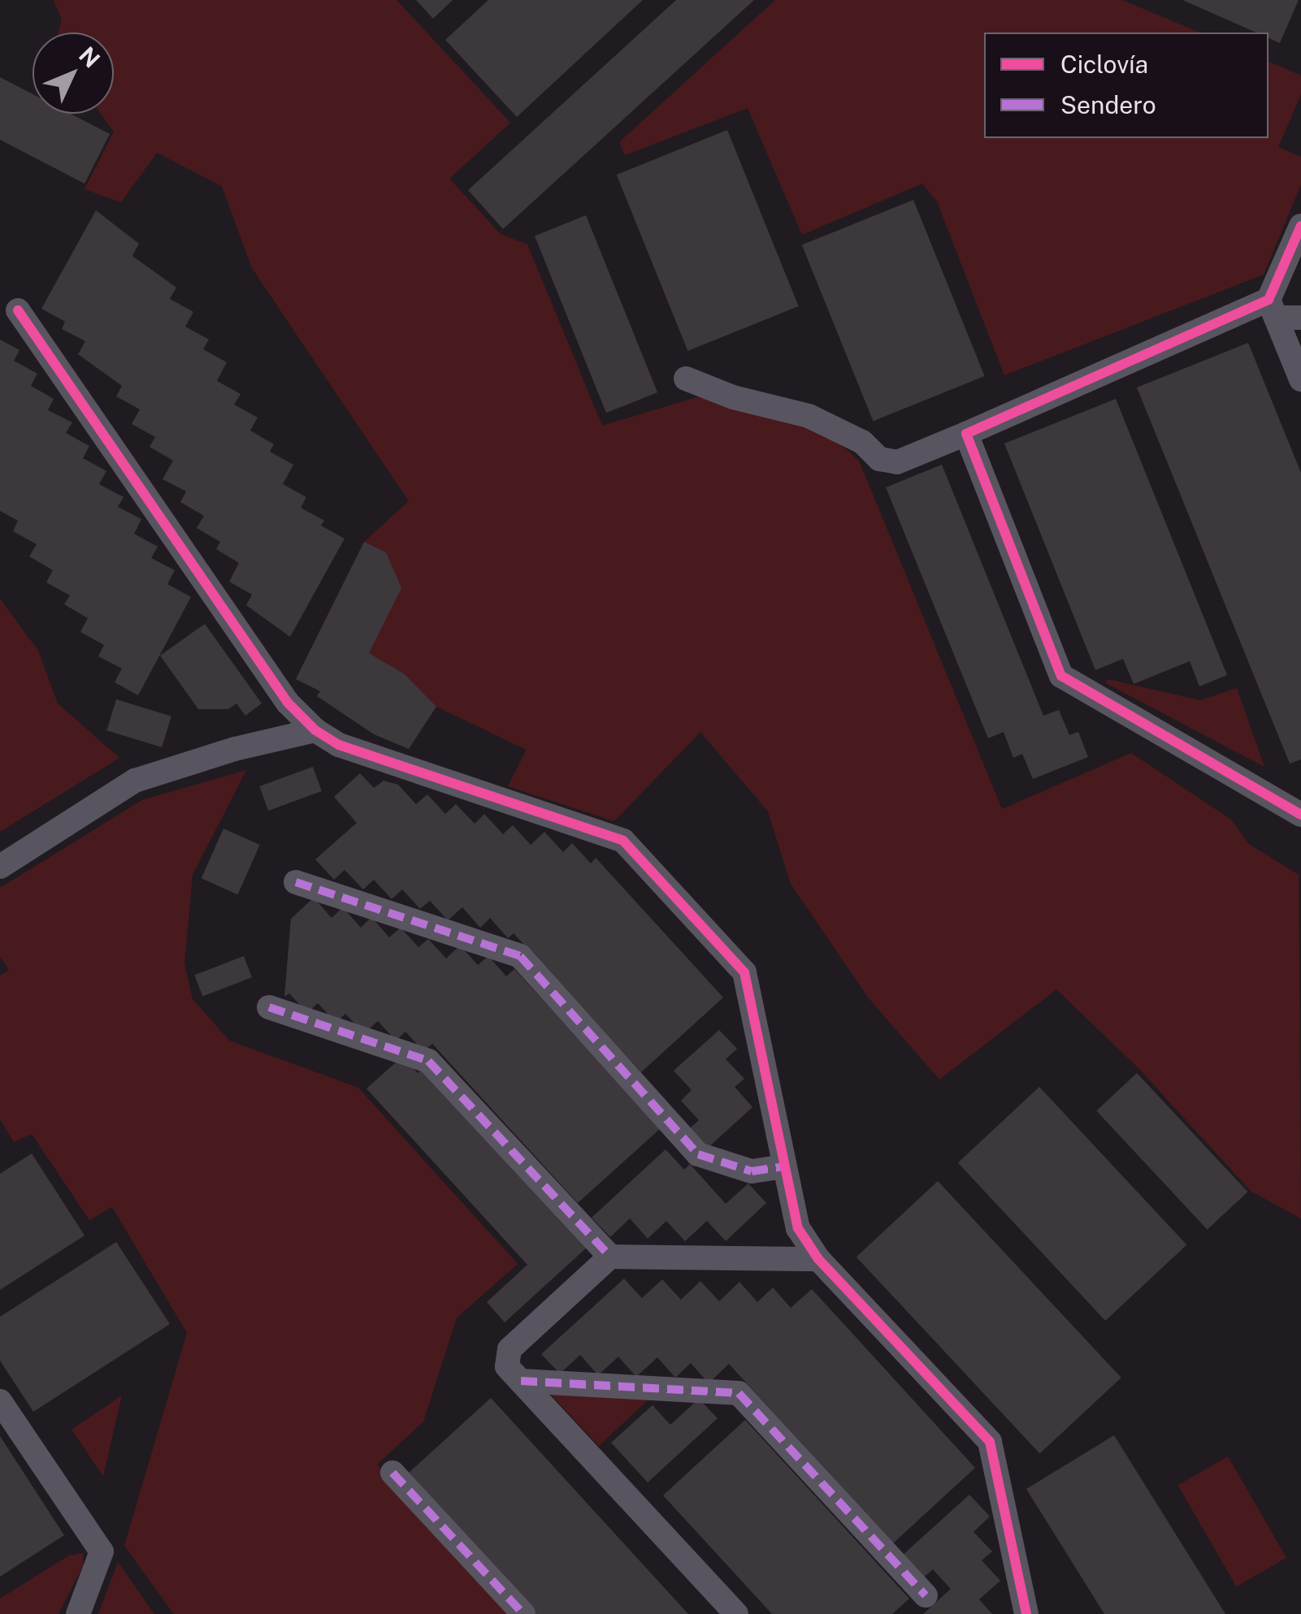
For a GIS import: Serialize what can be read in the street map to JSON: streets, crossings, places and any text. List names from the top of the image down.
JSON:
{
  "legend": ["Ciclovía", "Sendero"],
  "north": "top right"
}
